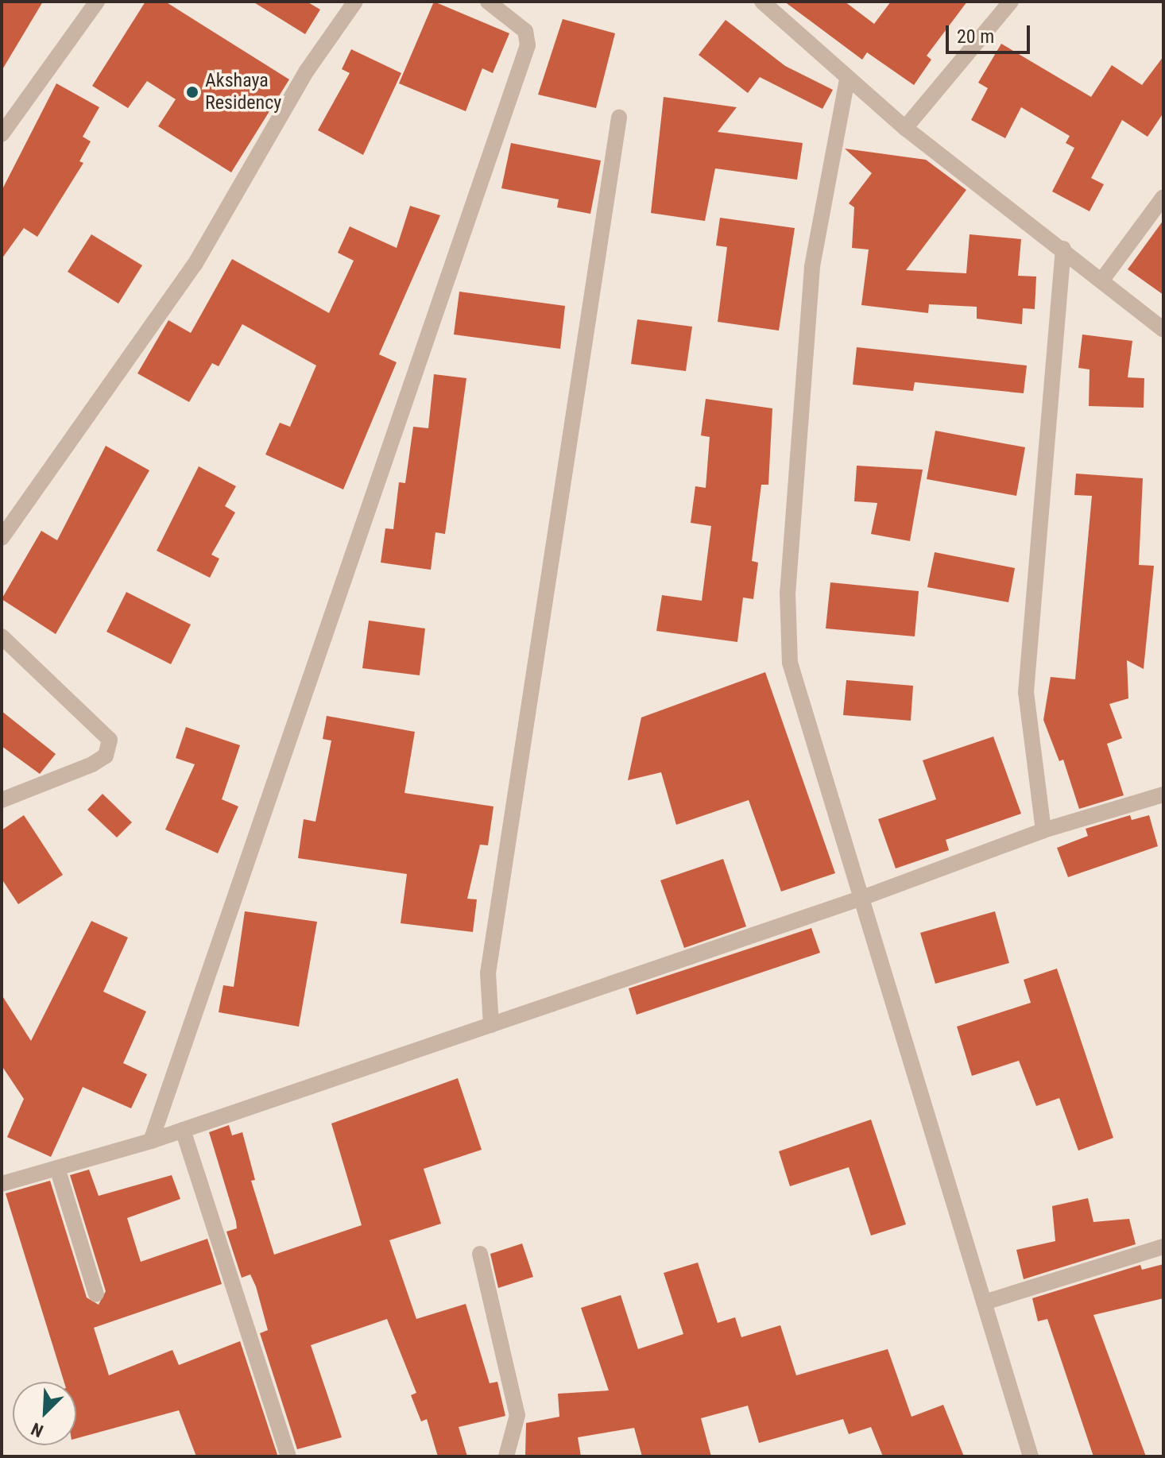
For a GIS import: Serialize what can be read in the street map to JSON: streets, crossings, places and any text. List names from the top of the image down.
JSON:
{
  "places": ["Akshaya Residency"],
  "scale_bar": "20 m",
  "north": "bottom left"
}
